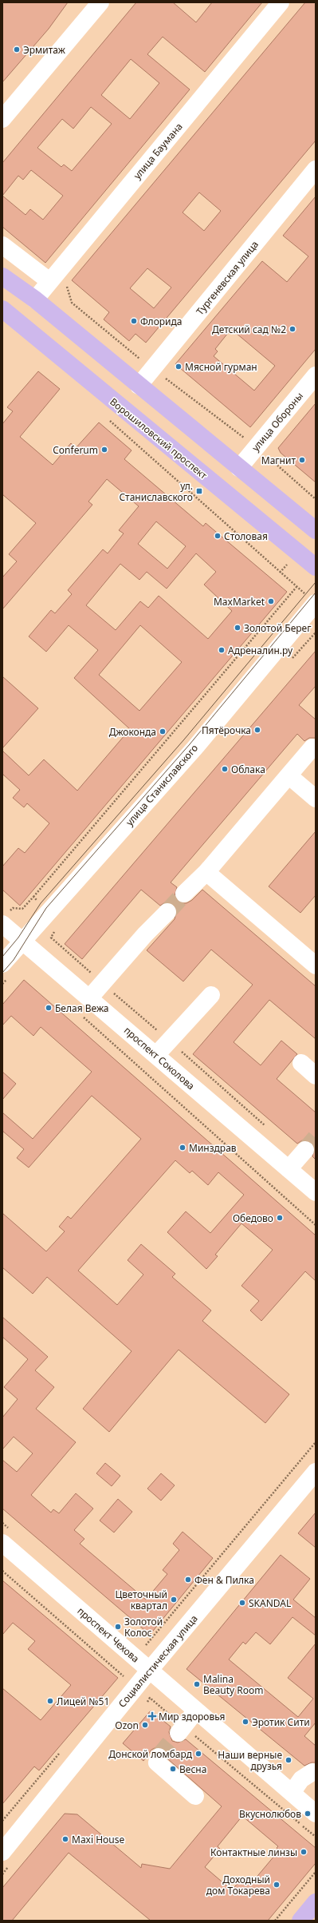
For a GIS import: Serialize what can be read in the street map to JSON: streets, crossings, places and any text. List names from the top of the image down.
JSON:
{
  "streets": {
    "main road": ["Ворошиловский проспект"],
    "street": [
      "улица Баумана",
      "Тургеневская улица",
      "улица Обороны",
      "улица Станиславского",
      "проспект Соколова",
      "проспект Чехова",
      "Социалистическая улица"
    ]
  },
  "crossings": [
    ["улица Станиславского", "проспект Соколова"],
    ["проспект Чехова", "Социалистическая улица"]
  ],
  "places": {
    "other": [
      "Эрмитаж",
      "Флорида",
      "Детский сад №2",
      "Мясной гурман",
      "Conferum",
      "Магнит",
      "Столовая",
      "MaxMarket",
      "Золотой Берег",
      "Адреналин.ру",
      "Пятёрочка",
      "Джоконда",
      "Облака",
      "Белая Вежа",
      "Минздрав",
      "Обедово",
      "Фен & Пилка",
      "Цветочный квартал",
      "SKANDAL",
      "Золотой Колос",
      "Malina Beauty Room",
      "Лицей №51",
      "Эротик Сити",
      "Ozon",
      "Донской ломбард",
      "Наши верные друзья",
      "Весна",
      "Вкуснолюбов",
      "Maxi House",
      "Контактные линзы",
      "Доходный дом Токарева"
    ],
    "transit": ["ул. Станиславского"],
    "health": ["Мир здоровья"]
  }
}
